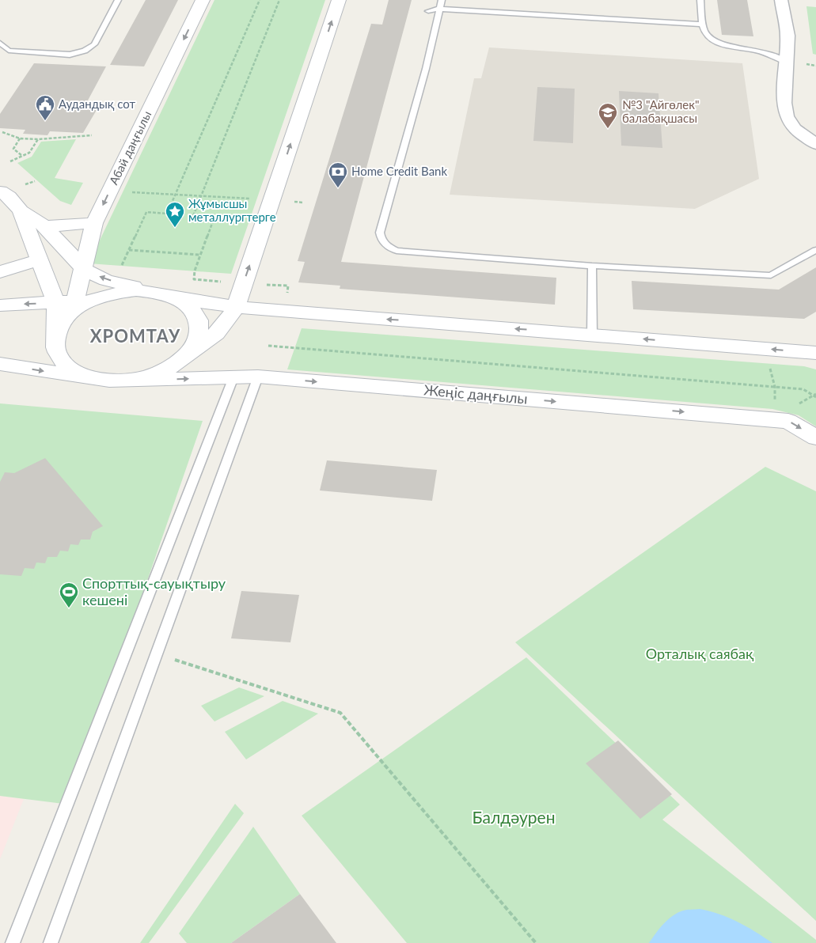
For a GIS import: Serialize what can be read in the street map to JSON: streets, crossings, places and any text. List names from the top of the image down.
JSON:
{
  "streets": {
    "street": ["Абай даңғылы", "Жеңіс даңғылы"]
  },
  "districts": ["ХРОМТАУ"],
  "parks": ["Орталық саябақ", "Балдәурен"],
  "places": {
    "public building": ["Аудандық сот"],
    "school or university": ["№3 \"Айгөлек\" балабақшасы"],
    "bank": ["Home Credit Bank"],
    "place": ["Жұмысшы металлургтерге"],
    "sports": ["Спорттық-сауықтыру кешені"]
  }
}
